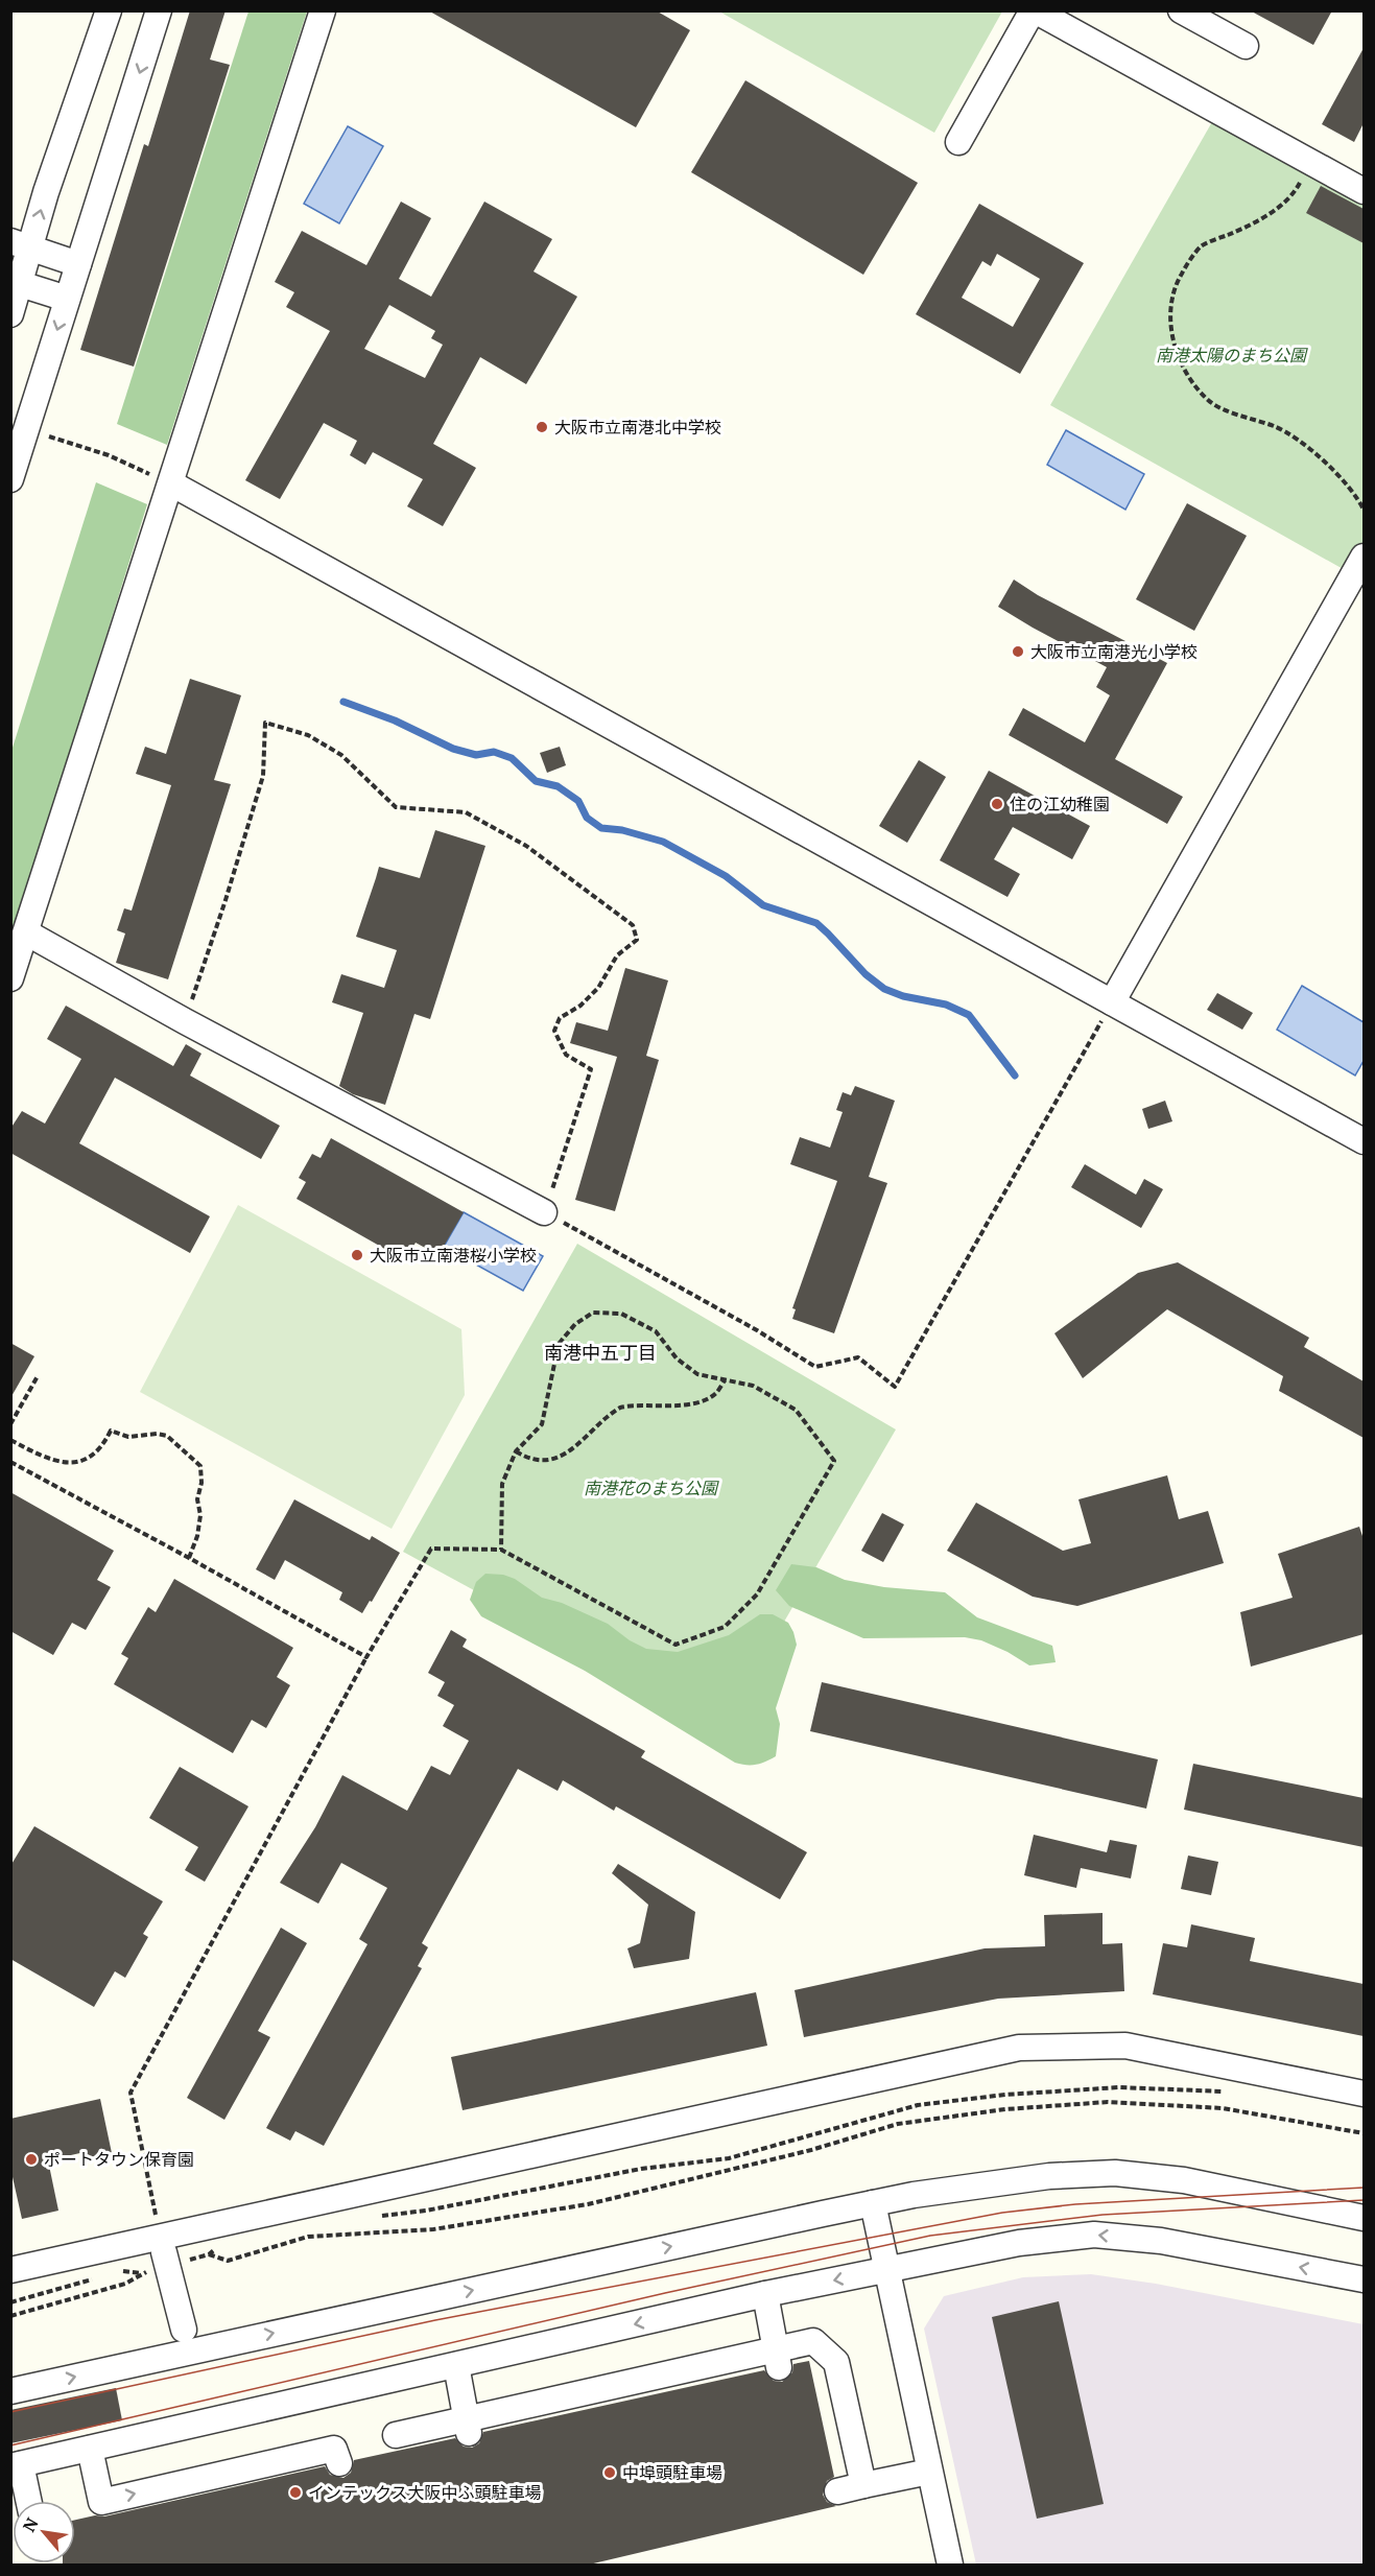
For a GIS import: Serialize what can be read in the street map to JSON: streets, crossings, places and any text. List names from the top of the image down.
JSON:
{
  "districts": ["南港中五丁目"],
  "parks": ["南港太陽のまち公園", "南港花のまち公園"],
  "places": [
    "大阪市立南港北中学校",
    "大阪市立南港光小学校",
    "住の江幼稚園",
    "大阪市立南港桜小学校",
    "ポートタウン保育園",
    "中埠頭駐車場",
    "インテックス大阪中ふ頭駐車場"
  ],
  "north": "top left"
}
